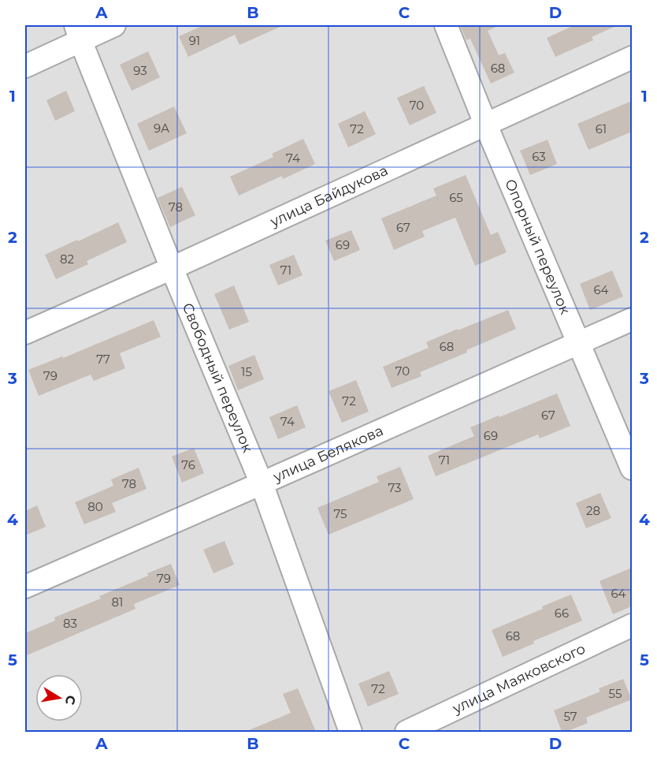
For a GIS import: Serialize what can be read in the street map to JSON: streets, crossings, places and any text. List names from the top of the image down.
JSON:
{
  "streets": {
    "street": [
      "улица Байдукова",
      "Опорный переулок",
      "Свободный переулок",
      "улица Белякова",
      "улица Маяковского"
    ]
  },
  "crossings": [
    ["улица Байдукова", "Опорный переулок"],
    ["улица Байдукова", "Свободный переулок"],
    ["Опорный переулок", "улица Белякова"],
    ["Свободный переулок", "улица Белякова"]
  ],
  "house_numbers": [
    "91",
    "68",
    "93",
    "70",
    "9А",
    "72",
    "61",
    "63",
    "74",
    "65",
    "78",
    "67",
    "69",
    "82",
    "71",
    "64",
    "68",
    "77",
    "70",
    "15",
    "79",
    "72",
    "67",
    "74",
    "69",
    "71",
    "76",
    "78",
    "73",
    "80",
    "28",
    "75",
    "79",
    "64",
    "81",
    "66",
    "83",
    "68",
    "72",
    "55",
    "57"
  ],
  "north": "right",
  "grid": {
    "columns": [
      "A",
      "B",
      "C",
      "D"
    ],
    "rows": [
      "1",
      "2",
      "3",
      "4",
      "5"
    ]
  }
}
